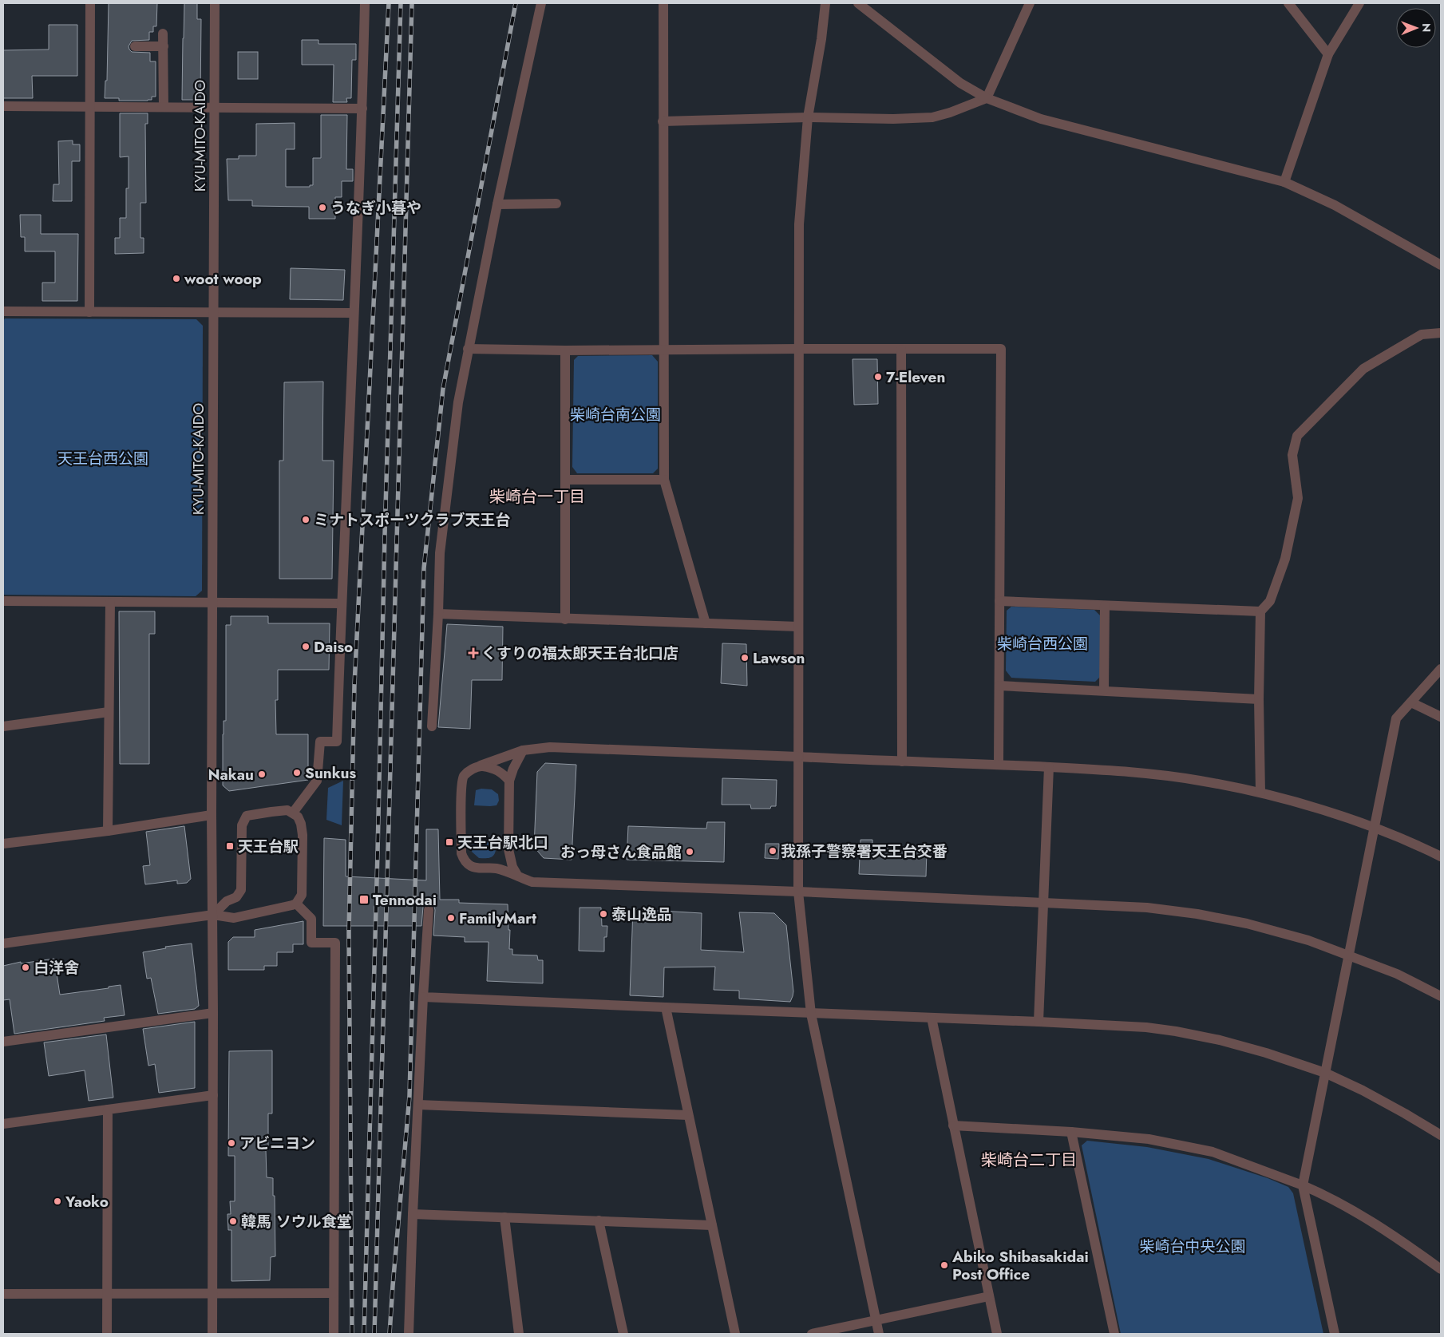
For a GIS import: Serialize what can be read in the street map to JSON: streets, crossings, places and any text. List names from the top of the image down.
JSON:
{
  "streets": {
    "street": ["KYU-MITO-KAIDO"]
  },
  "districts": ["柴崎台一丁目", "柴崎台二丁目"],
  "parks": [
    "柴崎台南公園",
    "天王台西公園",
    "柴崎台西公園",
    "柴崎台中央公園"
  ],
  "places": {
    "other": [
      "うなぎ小暮や",
      "woot woop",
      "7-Eleven",
      "ミナトスポーツクラブ天王台",
      "Daiso",
      "Lawson",
      "Sunkus",
      "Nakau",
      "我孫子警察署天王台交番",
      "おっ母さん食品館",
      "泰山逸品",
      "FamilyMart",
      "白洋舍",
      "アビニヨン",
      "Yaoko",
      "韓馬 ソウル食堂",
      "Abiko Shibasakidai Post Office"
    ],
    "health": ["くすりの福太郎天王台北口店"],
    "transit": ["天王台駅北口", "天王台駅", "Tennodai"]
  },
  "north": "right"
}
